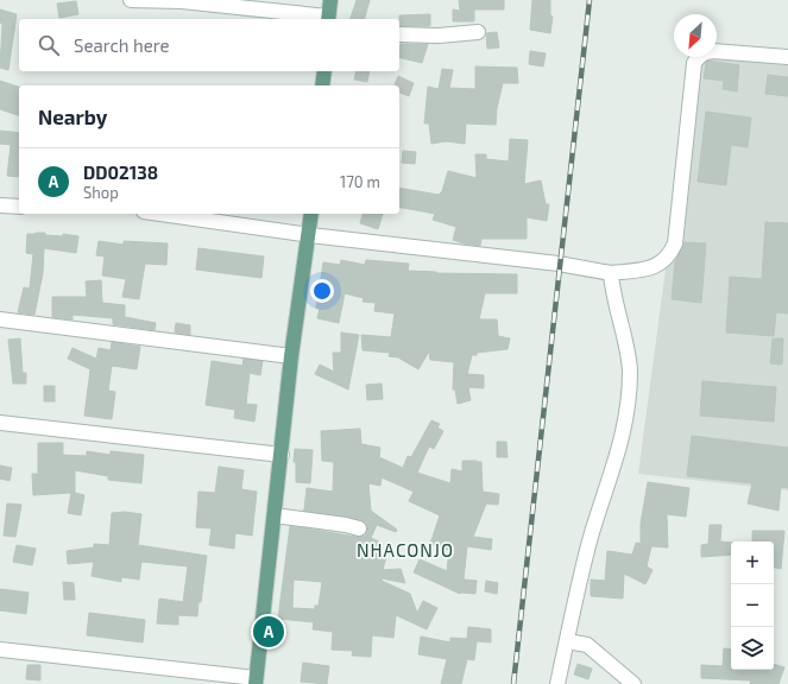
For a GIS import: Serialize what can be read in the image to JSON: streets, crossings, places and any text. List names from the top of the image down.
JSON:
{
  "districts": ["NHACONJO"],
  "north": "bottom left",
  "page": {
    "search": "Search here",
    "heading": "Nearby",
    "list": [
      {
        "mark": "A",
        "name": "DD02138",
        "note": "Shop",
        "value": "170 m"
      }
    ],
    "map_buttons": ["+", "−"],
    "pins": "A"
  }
}
